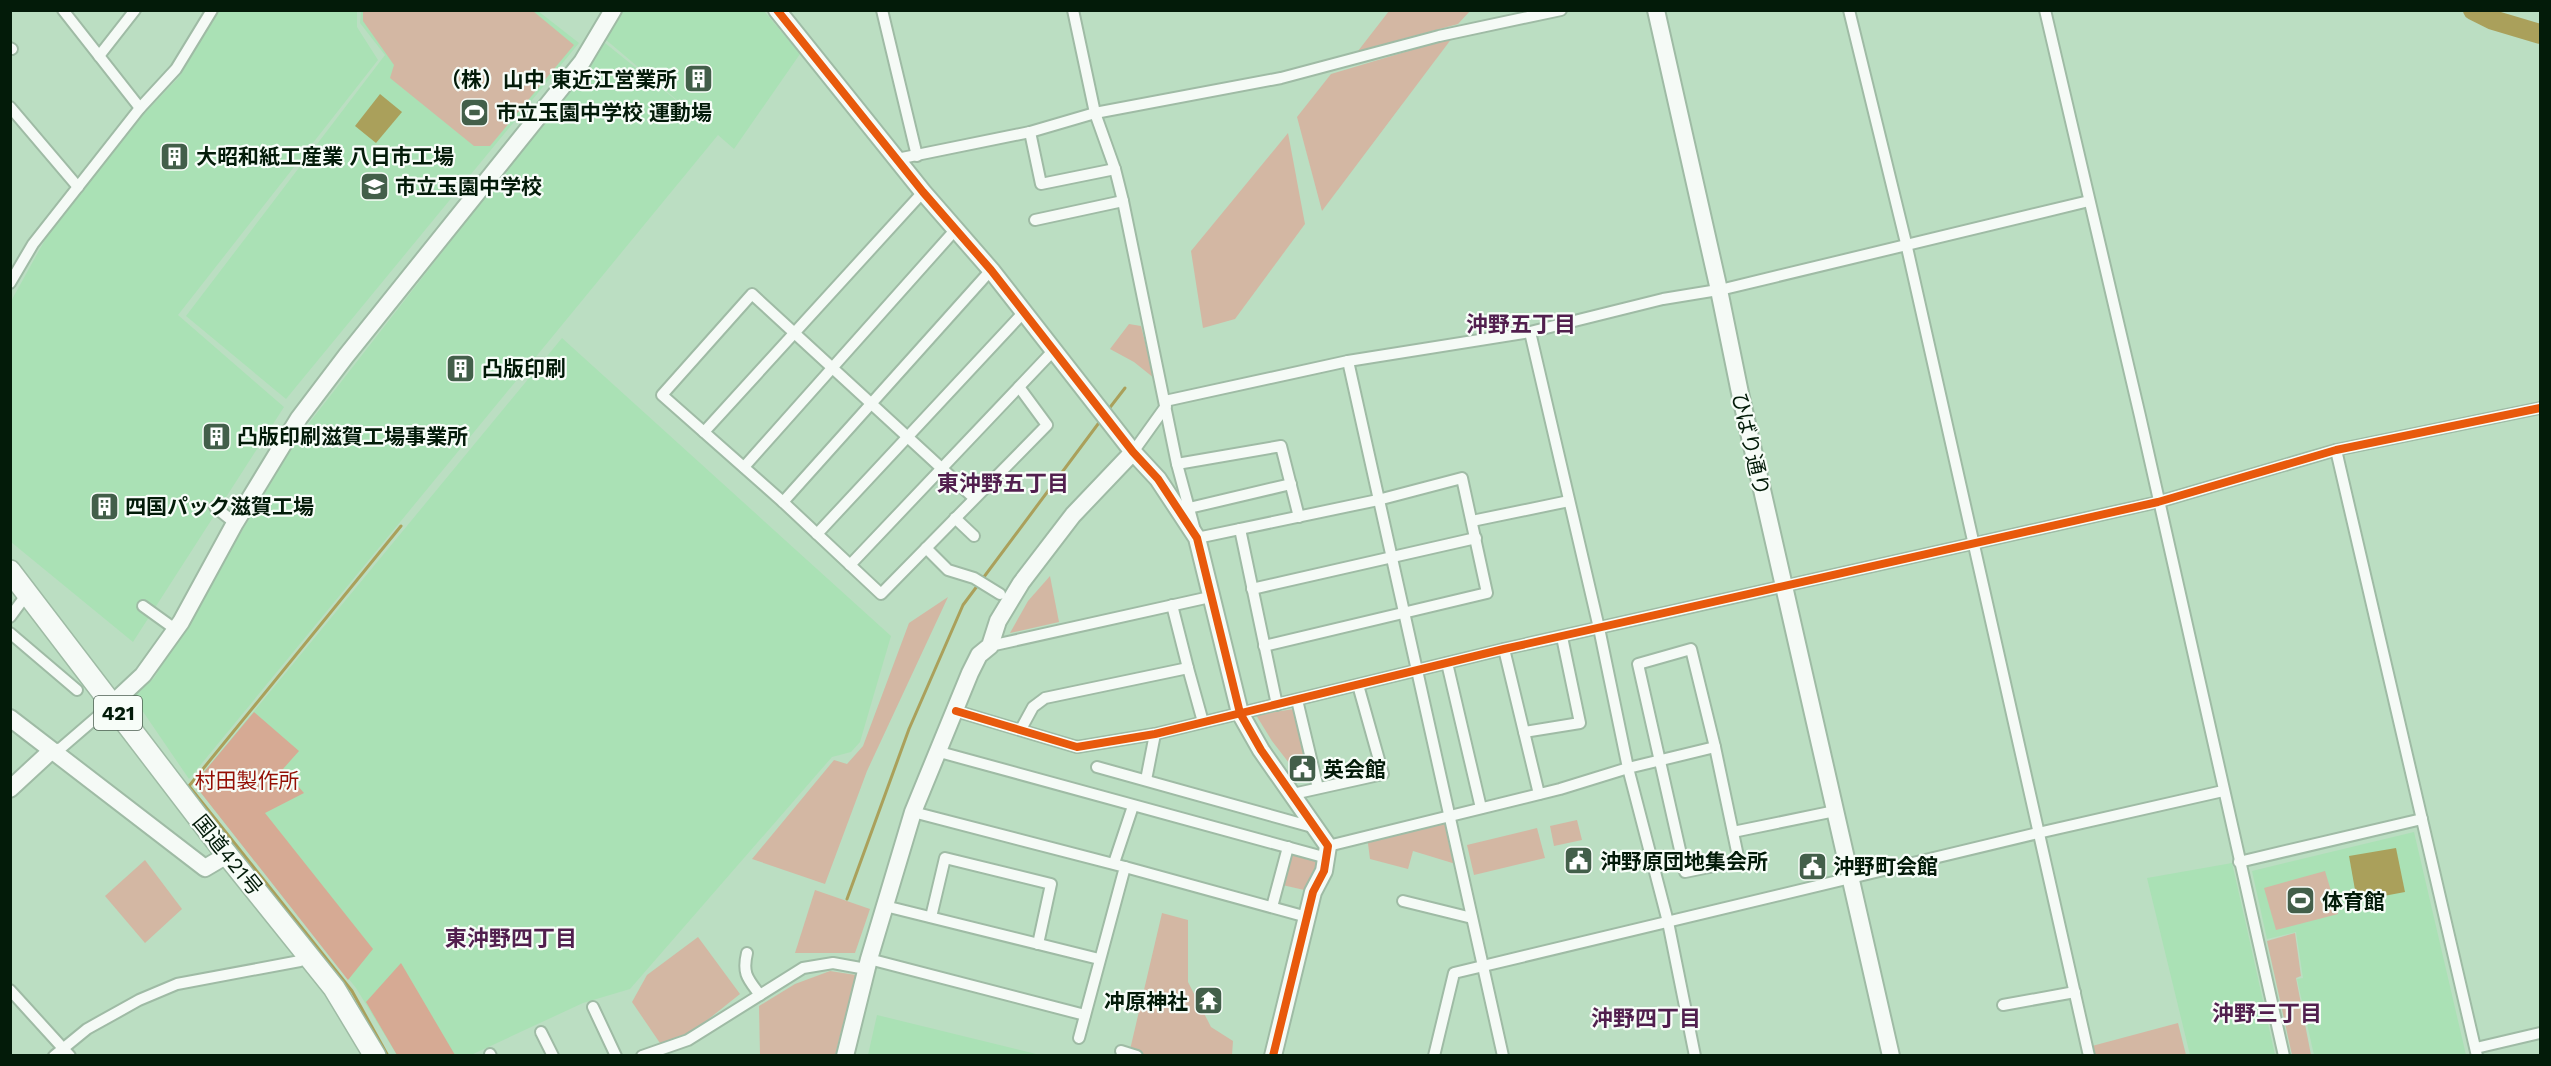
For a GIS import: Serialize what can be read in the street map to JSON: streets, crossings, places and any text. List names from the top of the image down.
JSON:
{
  "streets": {
    "highway": ["421", "国道421号"],
    "street": ["ひばり通り"]
  },
  "districts": [
    "沖野五丁目",
    "東沖野五丁目",
    "東沖野四丁目",
    "沖野三丁目",
    "沖野四丁目"
  ],
  "parks": ["村田製作所"],
  "places": {
    "building": [
      "（株）山中 東近江営業所",
      "大昭和紙工産業 八日市工場",
      "凸版印刷",
      "凸版印刷滋賀工場事業所",
      "四国パック滋賀工場"
    ],
    "sports": ["市立玉園中学校 運動場", "体育館"],
    "school or university": ["市立玉園中学校"],
    "public building": ["英会館", "沖野原団地集会所", "沖野町会館"],
    "temple": ["冲原神社"]
  }
}
